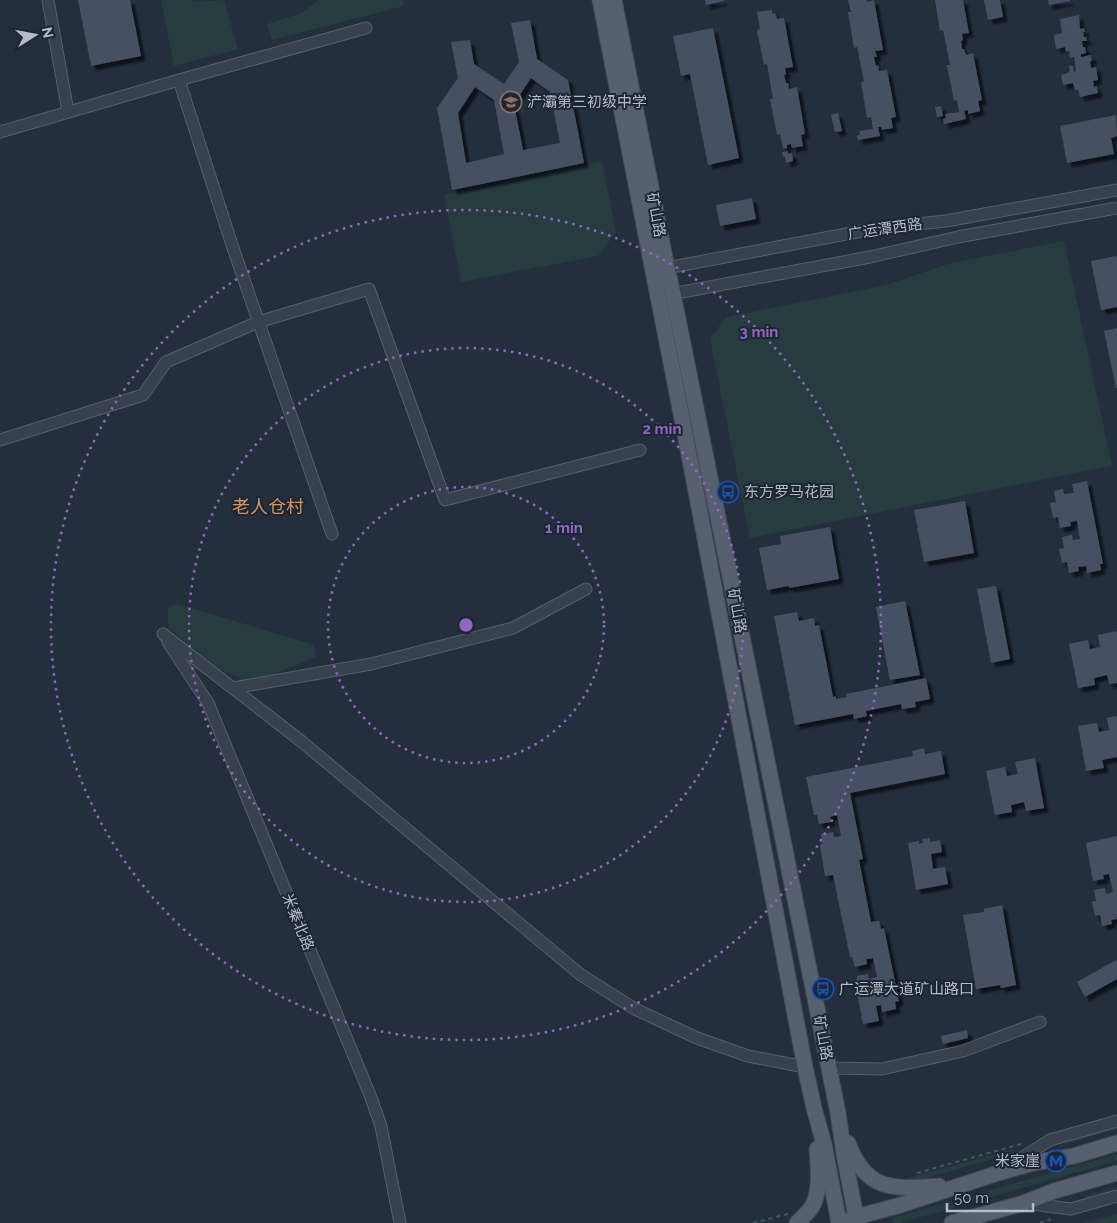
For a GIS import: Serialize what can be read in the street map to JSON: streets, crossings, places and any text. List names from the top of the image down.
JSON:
{
  "streets": {
    "main road": ["矿山路"],
    "street": ["广运潭西路", "米秦北路"]
  },
  "crossings": [
    ["矿山路", "广运潭西路"]
  ],
  "districts": ["老人仓村"],
  "places": {
    "school or university": ["浐灞第三初级中学"],
    "bus stop": ["东方罗马花园", "广运潭大道矿山路口"],
    "metro station": ["米家崖"]
  },
  "scale_bar": "50 m",
  "north": "right",
  "rings": ["3 min", "2 min", "1 min"]
}
